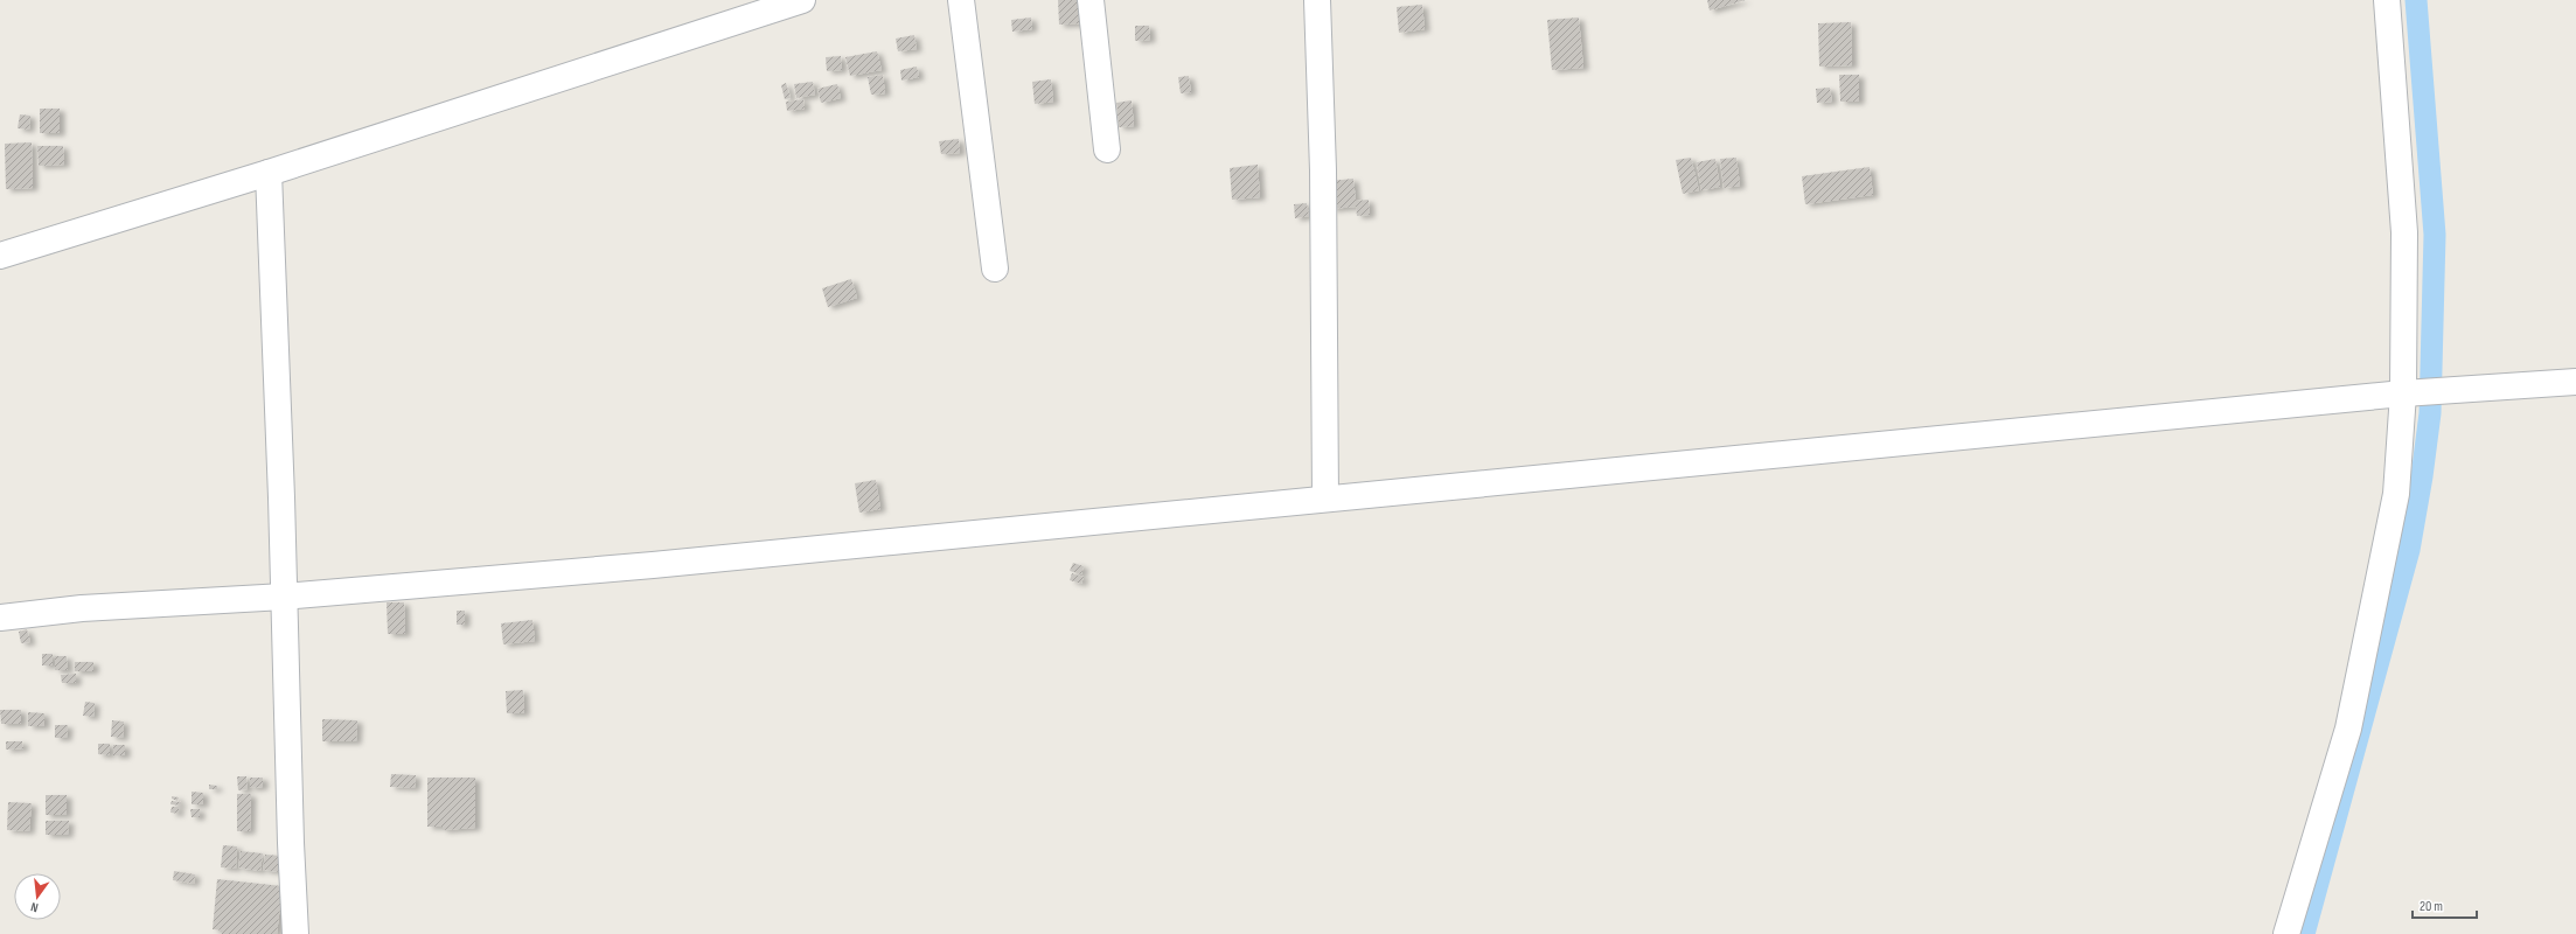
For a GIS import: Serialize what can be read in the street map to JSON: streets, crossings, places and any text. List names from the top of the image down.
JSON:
{
  "scale_bar": "20 m",
  "north": "bottom"
}
